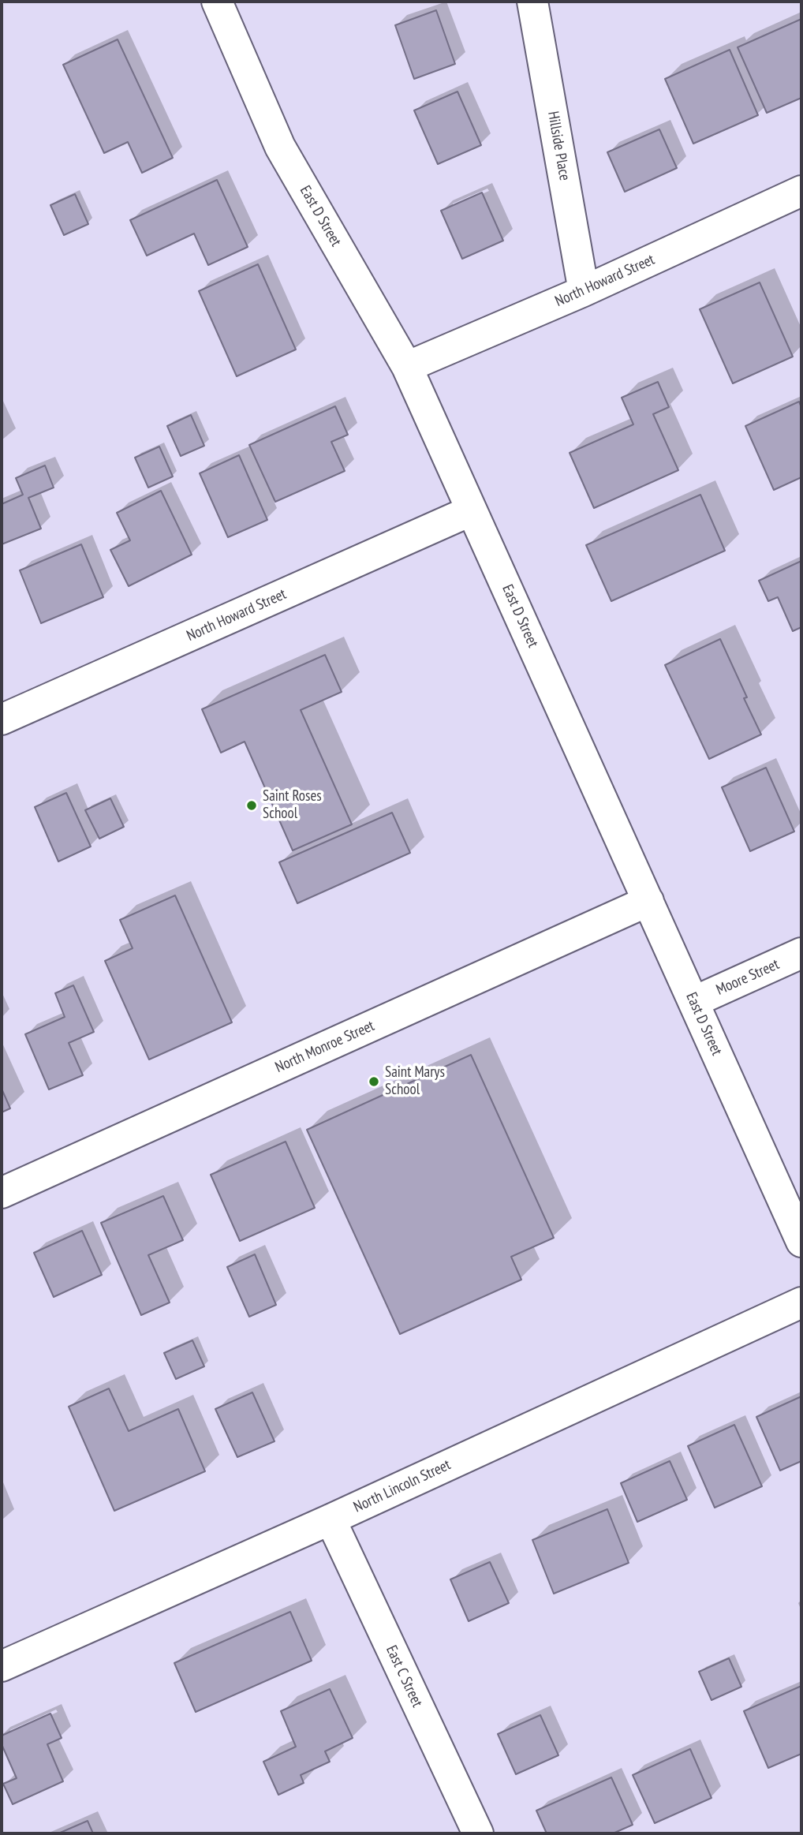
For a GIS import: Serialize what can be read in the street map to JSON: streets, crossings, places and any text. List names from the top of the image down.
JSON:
{
  "streets": {
    "street": [
      "Hillside Place",
      "East D Street",
      "North Howard Street",
      "Moore Street",
      "North Monroe Street",
      "North Lincoln Street",
      "East C Street"
    ]
  },
  "crossings": [
    ["Hillside Place", "North Howard Street"],
    ["East D Street", "North Howard Street"],
    ["East D Street", "Moore Street"],
    ["East D Street", "North Monroe Street"],
    ["North Lincoln Street", "East C Street"]
  ],
  "places": ["Saint Roses School", "Saint Marys School"]
}
